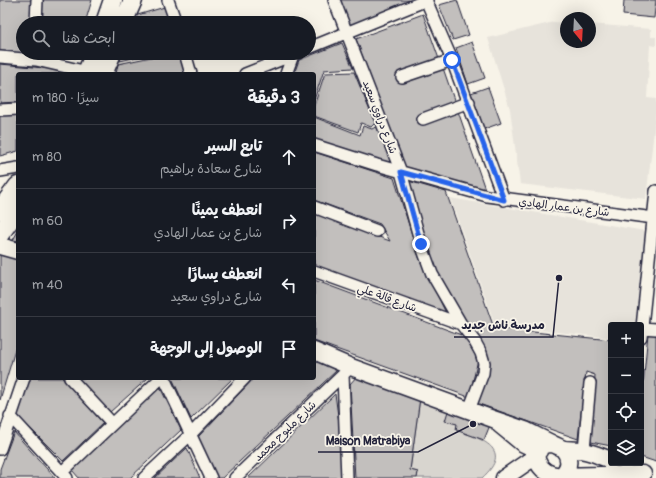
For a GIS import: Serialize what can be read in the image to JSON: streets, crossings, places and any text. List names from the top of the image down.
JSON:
{
  "streets": {
    "street": [
      "شارع دراوي سعيد",
      "شارع بن عمار الهادي",
      "شارع قالة علي",
      "شارع مليوح محمد"
    ]
  },
  "crossings": [
    ["شارع دراوي سعيد", "شارع بن عمار الهادي"],
    ["شارع دراوي سعيد", "شارع قالة علي"]
  ],
  "places": ["مدرسة ناش جديد", "Maison Matrabiya"],
  "north": "bottom",
  "page": {
    "search": "ابحث هنا",
    "heading": ["3 دقيقة", "سيرًا · 180 m"],
    "list": [
      ["تابع السير", "شارع سعادة براهيم", "80 m"],
      ["انعطف يمينًا", "شارع بن عمار الهادي", "60 m"],
      ["انعطف يسارًا", "شارع دراوي سعيد", "40 m"],
      "الوصول إلى الوجهة"
    ],
    "map_buttons": ["+", "−"]
  }
}
